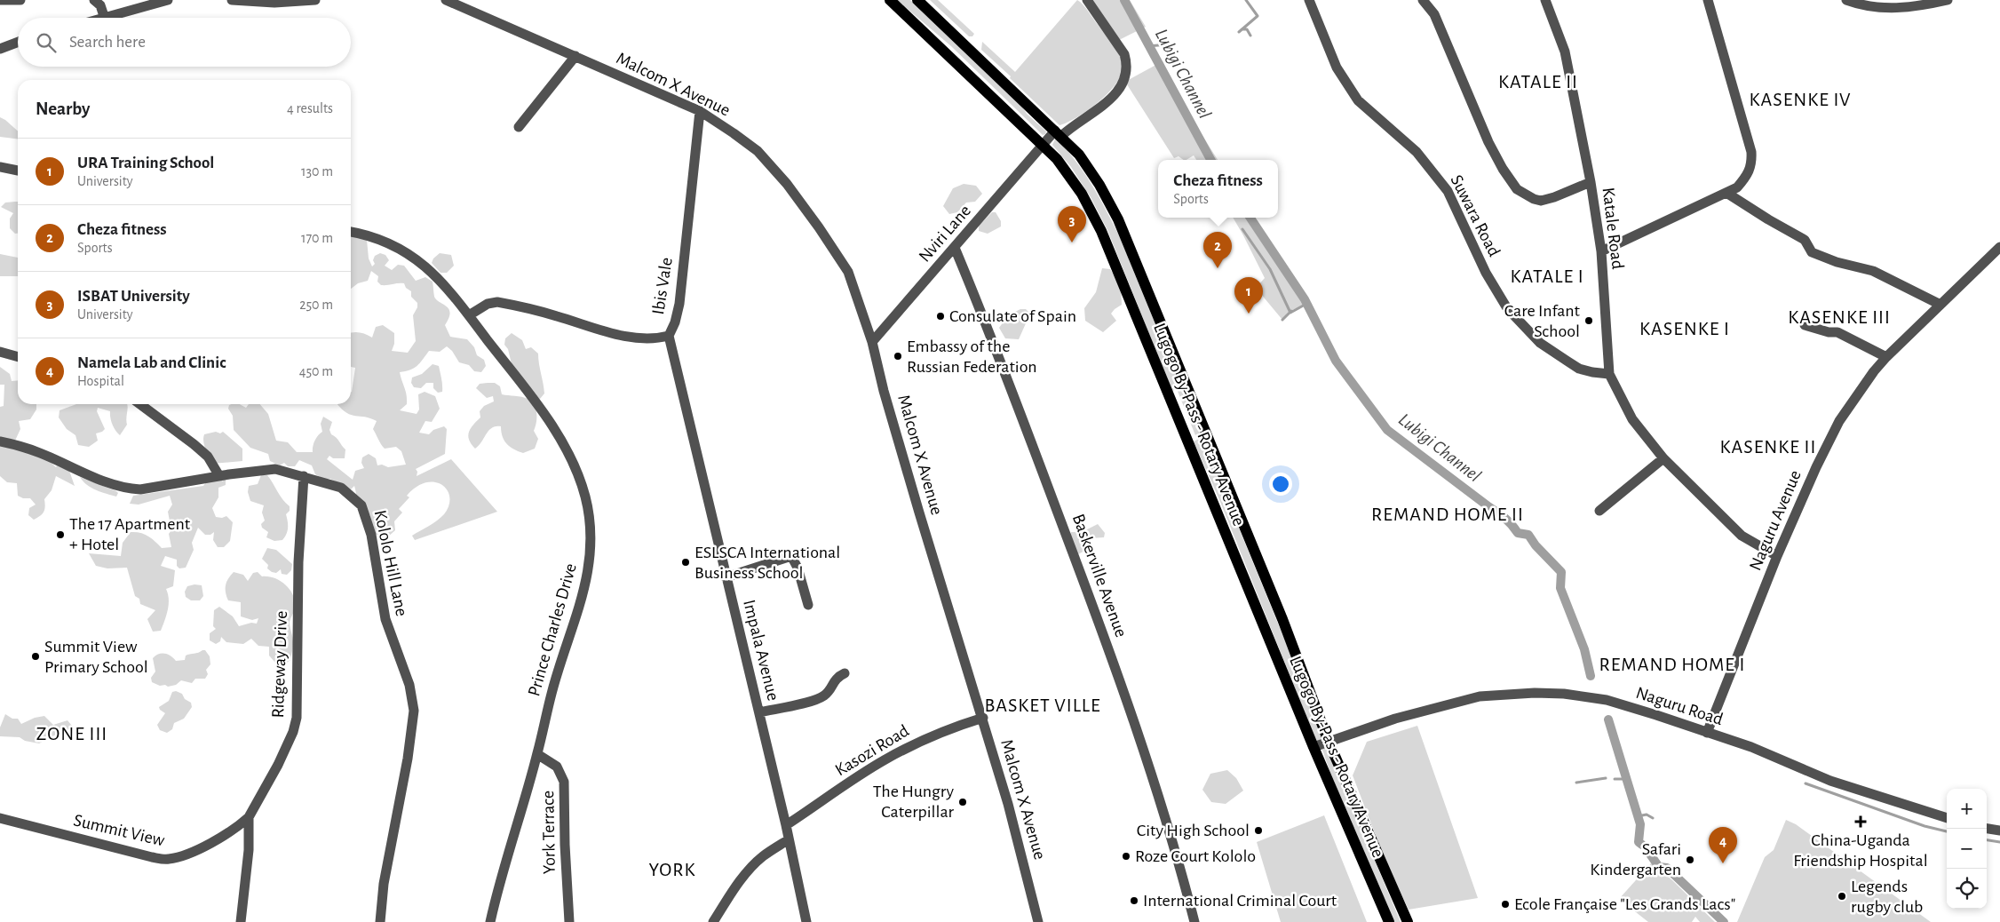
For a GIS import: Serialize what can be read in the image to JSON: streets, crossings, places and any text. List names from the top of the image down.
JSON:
{
  "streets": {
    "main road": ["Lugogo By-Pass - Rotary Avenue"],
    "street": [
      "Malcom X Avenue",
      "Suwara Road",
      "Katale Road",
      "Nviri Lane",
      "Ibis Vale",
      "Naguru Avenue",
      "Kololo Hill Lane",
      "Baskerville Avenue",
      "Prince Charles Drive",
      "Impala Avenue",
      "Ridgeway Drive",
      "Naguru Road",
      "Kasozi Road",
      "Summit View",
      "York Terrace"
    ]
  },
  "crossings": [
    ["Malcom X Avenue", "Nviri Lane"],
    ["Malcom X Avenue", "Ibis Vale"],
    ["Malcom X Avenue", "Kasozi Road"],
    ["Suwara Road", "Katale Road"],
    ["Katale Road", "Naguru Avenue"],
    ["Nviri Lane", "Lugogo By-Pass - Rotary Avenue"],
    ["Nviri Lane", "Baskerville Avenue"],
    ["Ibis Vale", "Prince Charles Drive"],
    ["Ibis Vale", "Impala Avenue"],
    ["Lugogo By-Pass - Rotary Avenue", "Naguru Road"],
    ["Naguru Avenue", "Naguru Road"],
    ["Kololo Hill Lane", "Ridgeway Drive"],
    ["Prince Charles Drive", "York Terrace"],
    ["Impala Avenue", "Kasozi Road"],
    ["Ridgeway Drive", "Summit View"]
  ],
  "districts": [
    "KATALE II",
    "KASENKE IV",
    "KATALE I",
    "KASENKE III",
    "KASENKE I",
    "KASENKE II",
    "REMAND HOME II",
    "REMAND HOME I",
    "BASKET VILLE",
    "ZONE III",
    "YORK"
  ],
  "water": ["Lubigi Channel"],
  "places": {
    "other": [
      "Consulate of Spain",
      "Care Infant School",
      "Embassy of the Russian Federation",
      "The 17 Apartment + Hotel",
      "ESLSCA International Business School",
      "Summit View Primary School",
      "The Hungry Caterpillar",
      "City High School",
      "Roze Court Kololo",
      "Safari Kindergarten",
      "Legends rugby club",
      "International Criminal Court",
      "Ecole Française \"Les Grands Lacs\""
    ],
    "health": ["China-Uganda Friendship Hospital"]
  },
  "page": {
    "search": "Search here",
    "heading": ["Nearby", "4 results"],
    "list": [
      {
        "mark": "1",
        "name": "URA Training School",
        "note": "University",
        "value": "130 m"
      },
      {
        "mark": "2",
        "name": "Cheza fitness",
        "note": "Sports",
        "value": "170 m"
      },
      {
        "mark": "3",
        "name": "ISBAT University",
        "note": "University",
        "value": "250 m"
      },
      {
        "mark": "4",
        "name": "Namela Lab and Clinic",
        "note": "Hospital",
        "value": "450 m"
      }
    ],
    "popup": ["Cheza fitness", "Sports"],
    "pins": [
      "3",
      "2",
      "1",
      "4"
    ],
    "map_buttons": ["+", "−"]
  }
}
